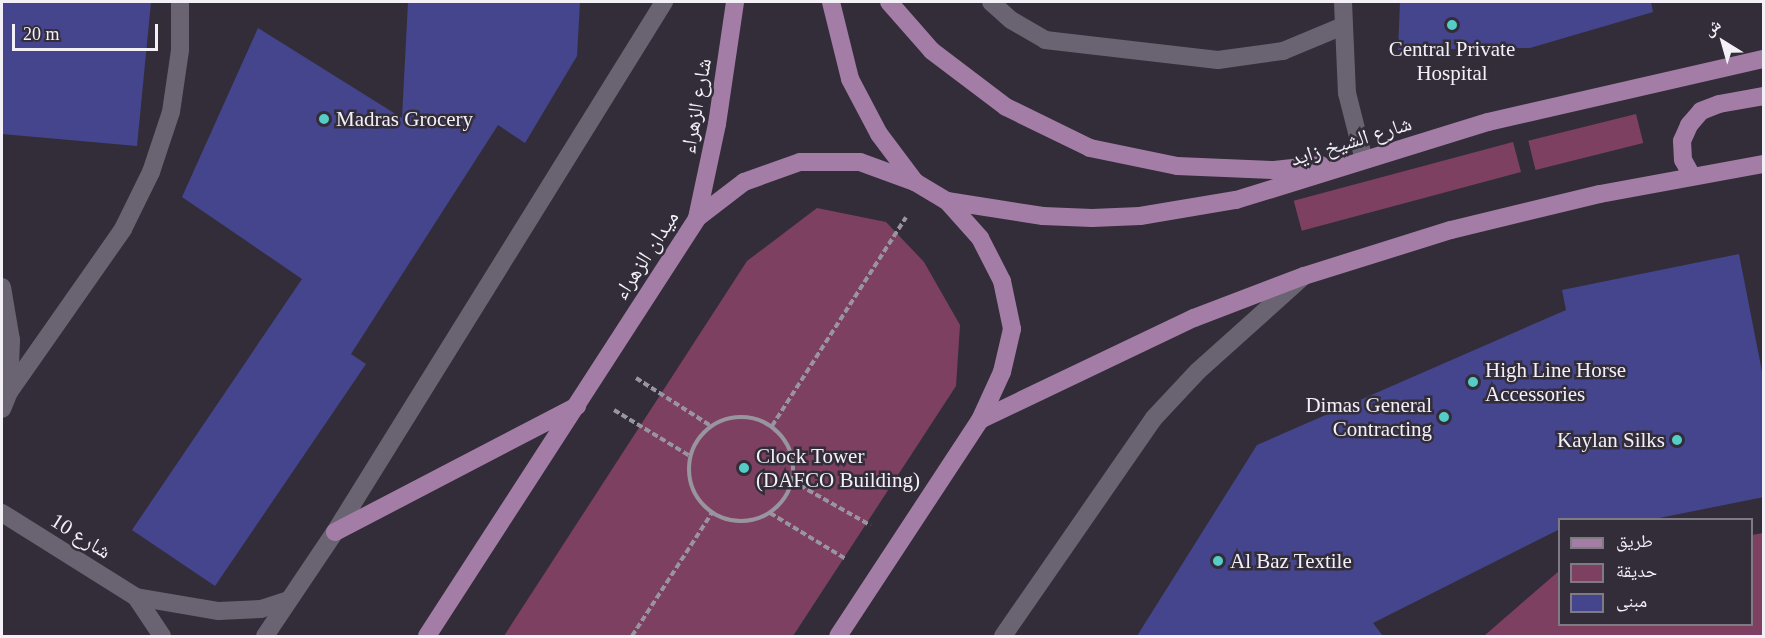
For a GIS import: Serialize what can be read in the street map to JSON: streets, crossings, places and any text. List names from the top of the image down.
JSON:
{
  "streets": {
    "main road": ["شارع الزهراء", "شارع الشيخ زايد", "ميدان الزهراء"],
    "street": ["شارع 10"]
  },
  "crossings": [
    ["شارع الزهراء", "ميدان الزهراء"],
    ["شارع الشيخ زايد", "ميدان الزهراء"]
  ],
  "places": [
    "Central Private Hospital",
    "Madras Grocery",
    "High Line Horse Accessories",
    "Dimas General Contracting",
    "Kaylan Silks",
    "Clock Tower (DAFCO Building)",
    "Al Baz Textile"
  ],
  "legend": ["طريق", "حديقة", "مبنى"],
  "scale_bar": "20 m",
  "north": "top left"
}
